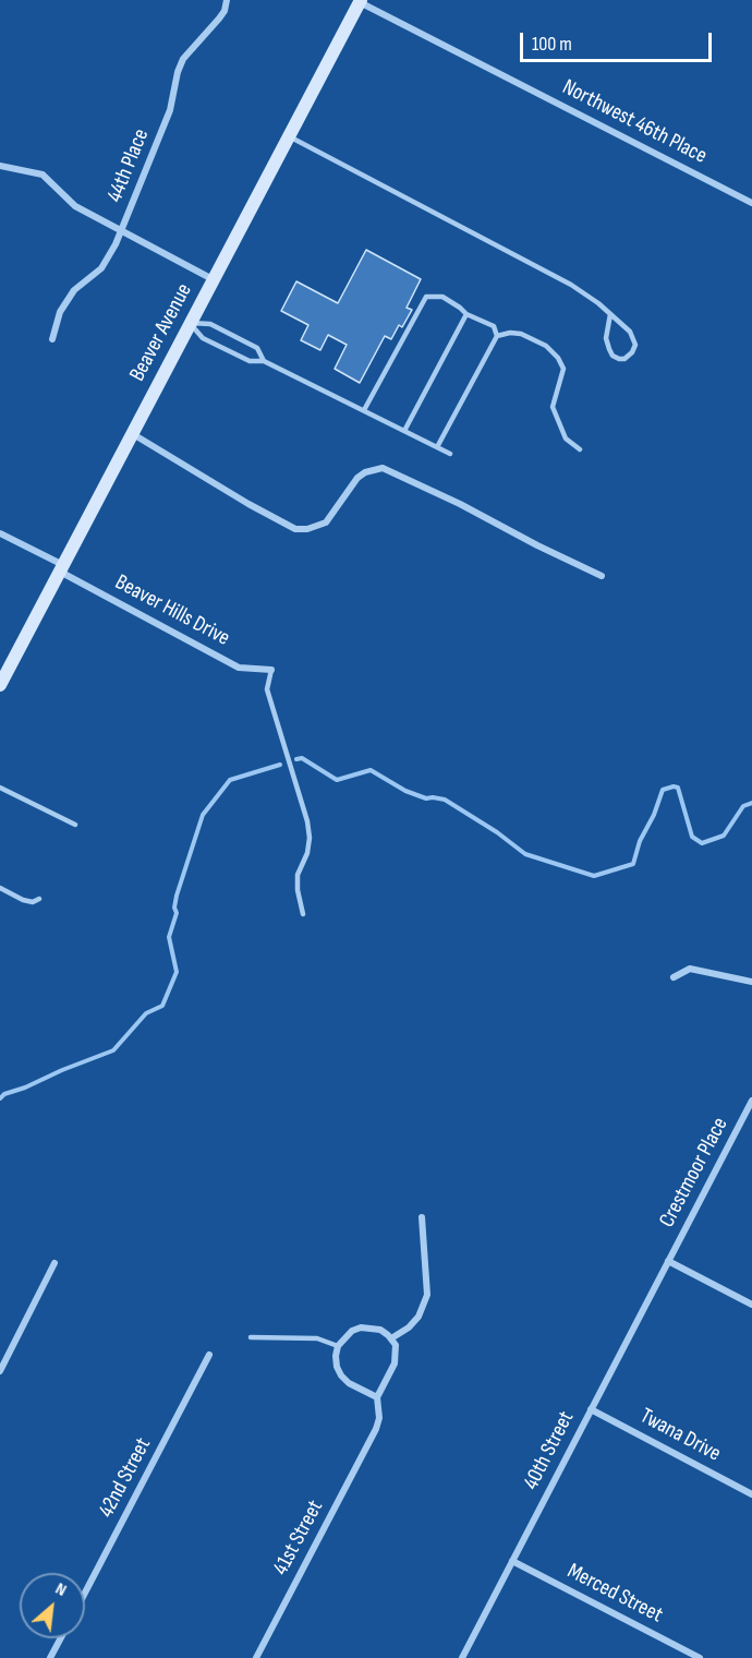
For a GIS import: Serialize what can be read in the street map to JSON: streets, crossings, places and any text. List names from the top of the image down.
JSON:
{
  "streets": {
    "main road": ["Beaver Avenue"],
    "street": [
      "Northwest 46th Place",
      "44th Place",
      "Beaver Hills Drive",
      "Crestmoor Place",
      "Twana Drive",
      "40th Street",
      "42nd Street",
      "41st Street",
      "Merced Street"
    ]
  },
  "crossings": [
    ["Northwest 46th Place", "Beaver Avenue"],
    ["Beaver Avenue", "Beaver Hills Drive"],
    ["Crestmoor Place", "40th Street"],
    ["Twana Drive", "40th Street"],
    ["40th Street", "Merced Street"]
  ],
  "scale_bar": "100 m",
  "north": "top right"
}
